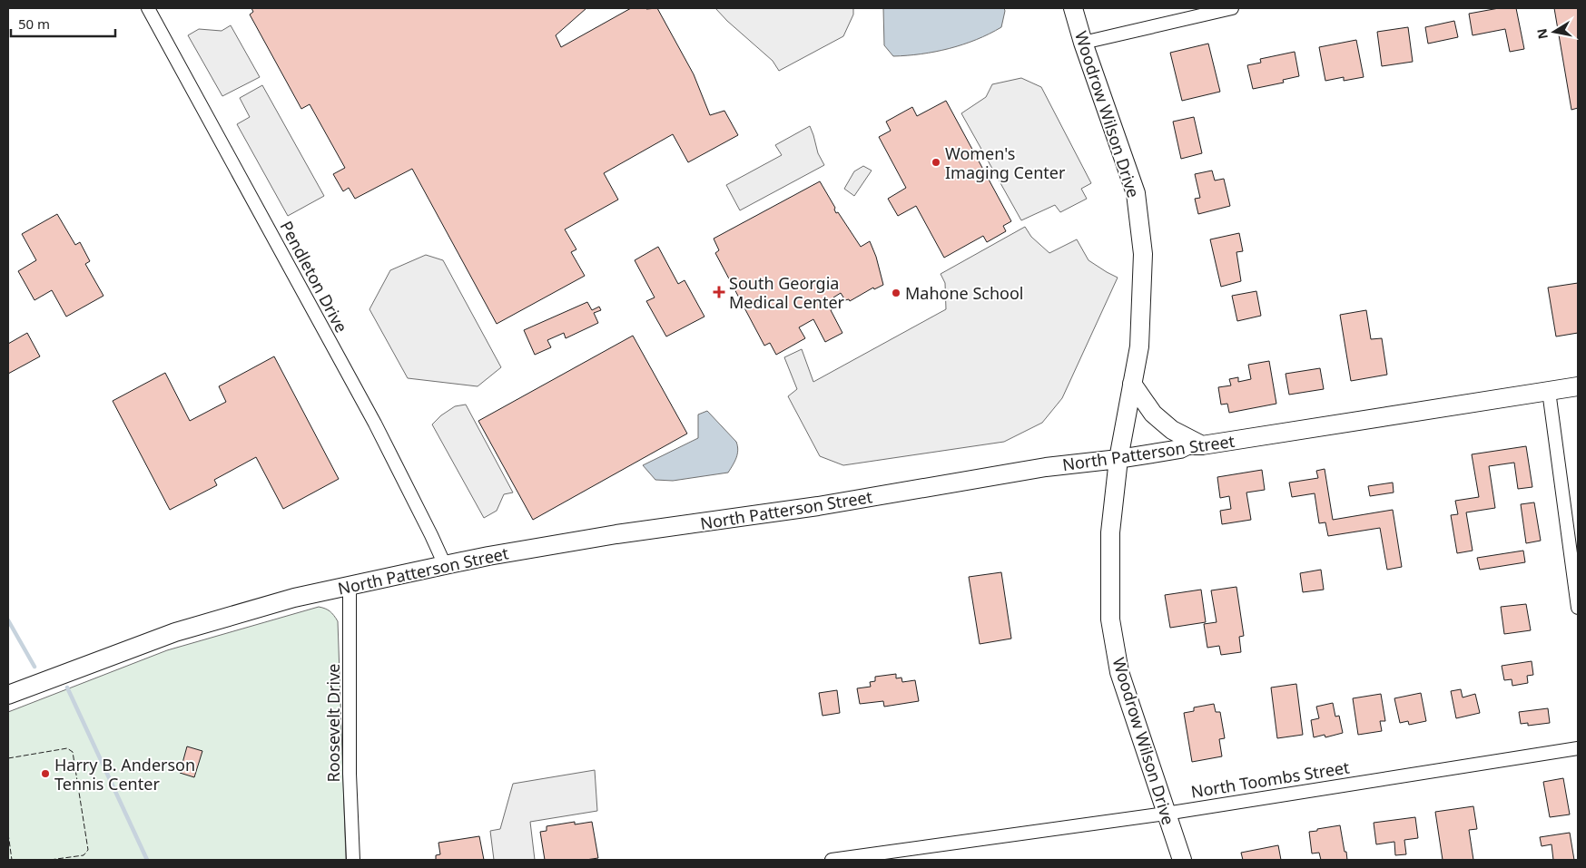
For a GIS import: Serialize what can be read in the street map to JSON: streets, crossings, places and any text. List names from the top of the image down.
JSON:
{
  "streets": {
    "main road": ["Woodrow Wilson Drive", "North Patterson Street"],
    "street": ["Pendleton Drive", "Roosevelt Drive", "North Toombs Street"]
  },
  "crossings": [
    ["Woodrow Wilson Drive", "North Patterson Street"],
    ["Woodrow Wilson Drive", "North Toombs Street"],
    ["Pendleton Drive", "North Patterson Street"],
    ["North Patterson Street", "Roosevelt Drive"]
  ],
  "places": {
    "other": ["Women's Imaging Center", "Mahone School", "Harry B. Anderson Tennis Center"],
    "health": ["South Georgia Medical Center"]
  },
  "scale_bar": "50 m",
  "north": "left"
}
